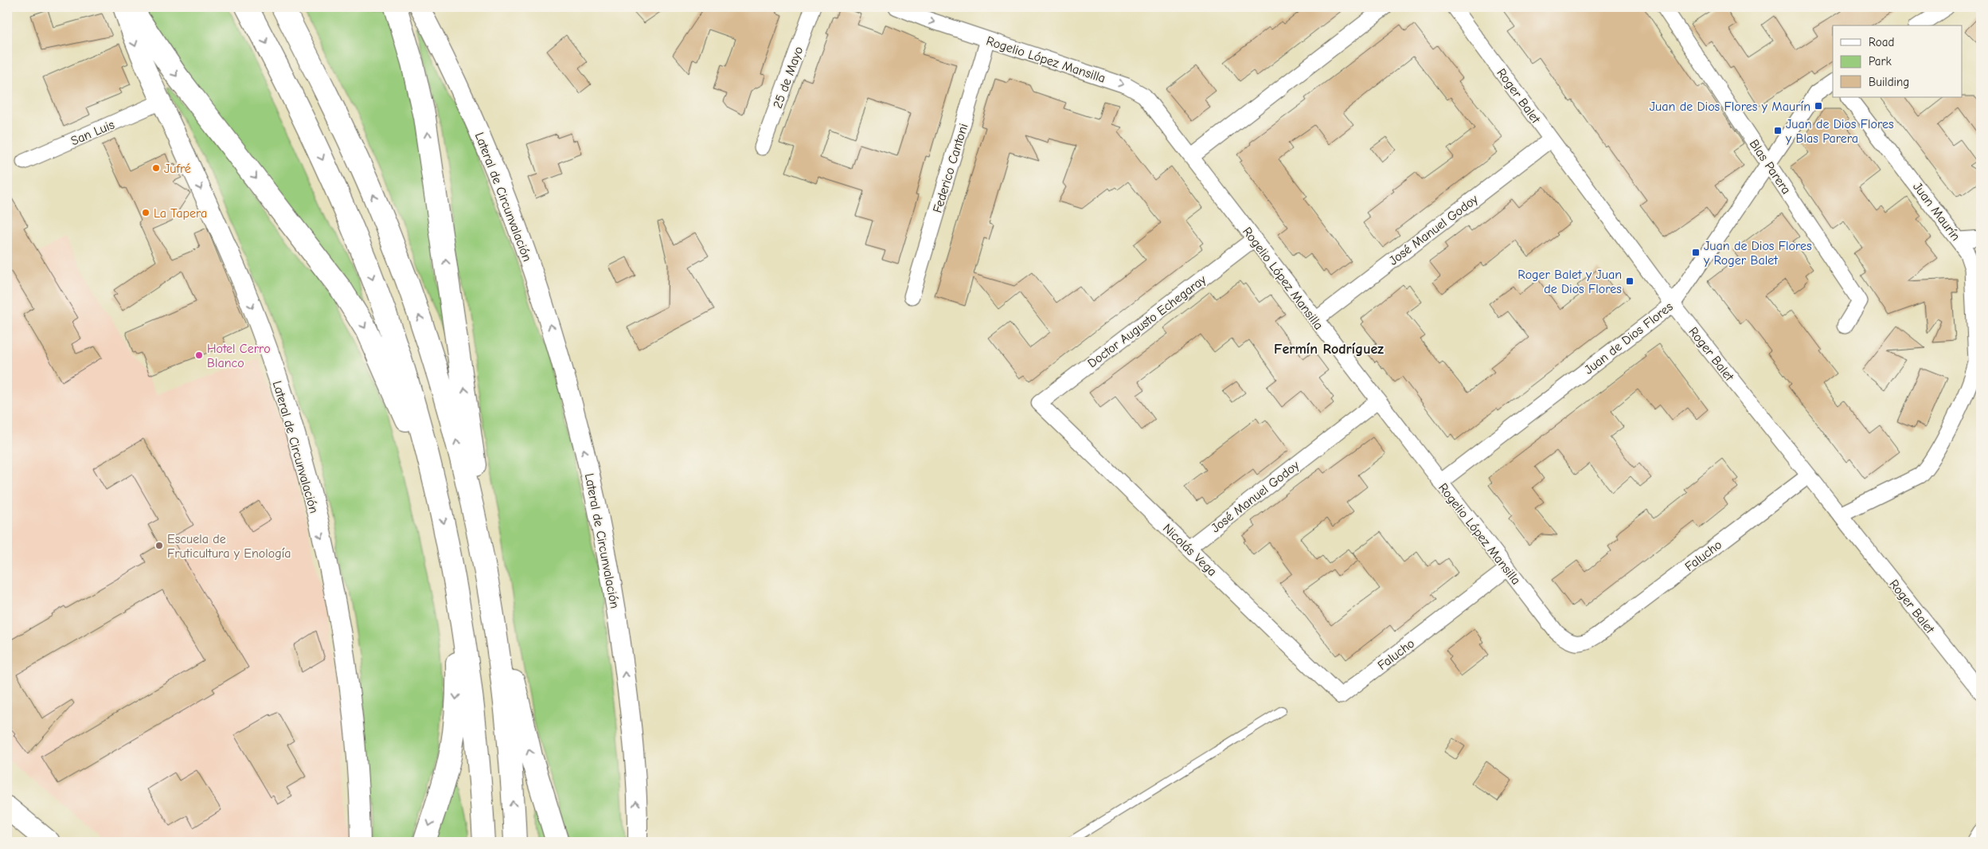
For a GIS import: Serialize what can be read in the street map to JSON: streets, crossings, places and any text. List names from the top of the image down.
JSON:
{
  "streets": {
    "street": [
      "Rogelio López Mansilla",
      "25 de Mayo",
      "Roger Balet",
      "San Luis",
      "Blas Parera",
      "Federico Cantoni",
      "Lateral de Circunvalación",
      "Juan Maurín",
      "José Manuel Godoy",
      "Doctor Augusto Echegaray",
      "Juan de Dios Flores",
      "Nicolás Vega",
      "Falucho"
    ]
  },
  "crossings": [
    ["Rogelio López Mansilla", "Federico Cantoni"],
    ["Rogelio López Mansilla", "José Manuel Godoy"],
    ["Rogelio López Mansilla", "Doctor Augusto Echegaray"],
    ["Rogelio López Mansilla", "Juan de Dios Flores"],
    ["Rogelio López Mansilla", "Falucho"],
    ["Roger Balet", "Juan Maurín"],
    ["Roger Balet", "José Manuel Godoy"],
    ["Roger Balet", "Juan de Dios Flores"],
    ["Roger Balet", "Falucho"],
    ["San Luis", "Lateral de Circunvalación"],
    ["Blas Parera", "Juan de Dios Flores"],
    ["José Manuel Godoy", "Nicolás Vega"],
    ["Doctor Augusto Echegaray", "Nicolás Vega"],
    ["Nicolás Vega", "Falucho"]
  ],
  "districts": ["Fermín Rodríguez"],
  "places": {
    "transit": [
      "Juan de Dios Flores y Maurín",
      "Juan de Dios Flores y Blas Parera",
      "Juan de Dios Flores y Roger Balet",
      "Roger Balet y Juan de Dios Flores"
    ],
    "other": [
      "Jufré",
      "La Tapera",
      "Hotel Cerro Blanco",
      "Escuela de Fruticultura y Enología"
    ]
  },
  "legend": ["Road", "Park", "Building"]
}
